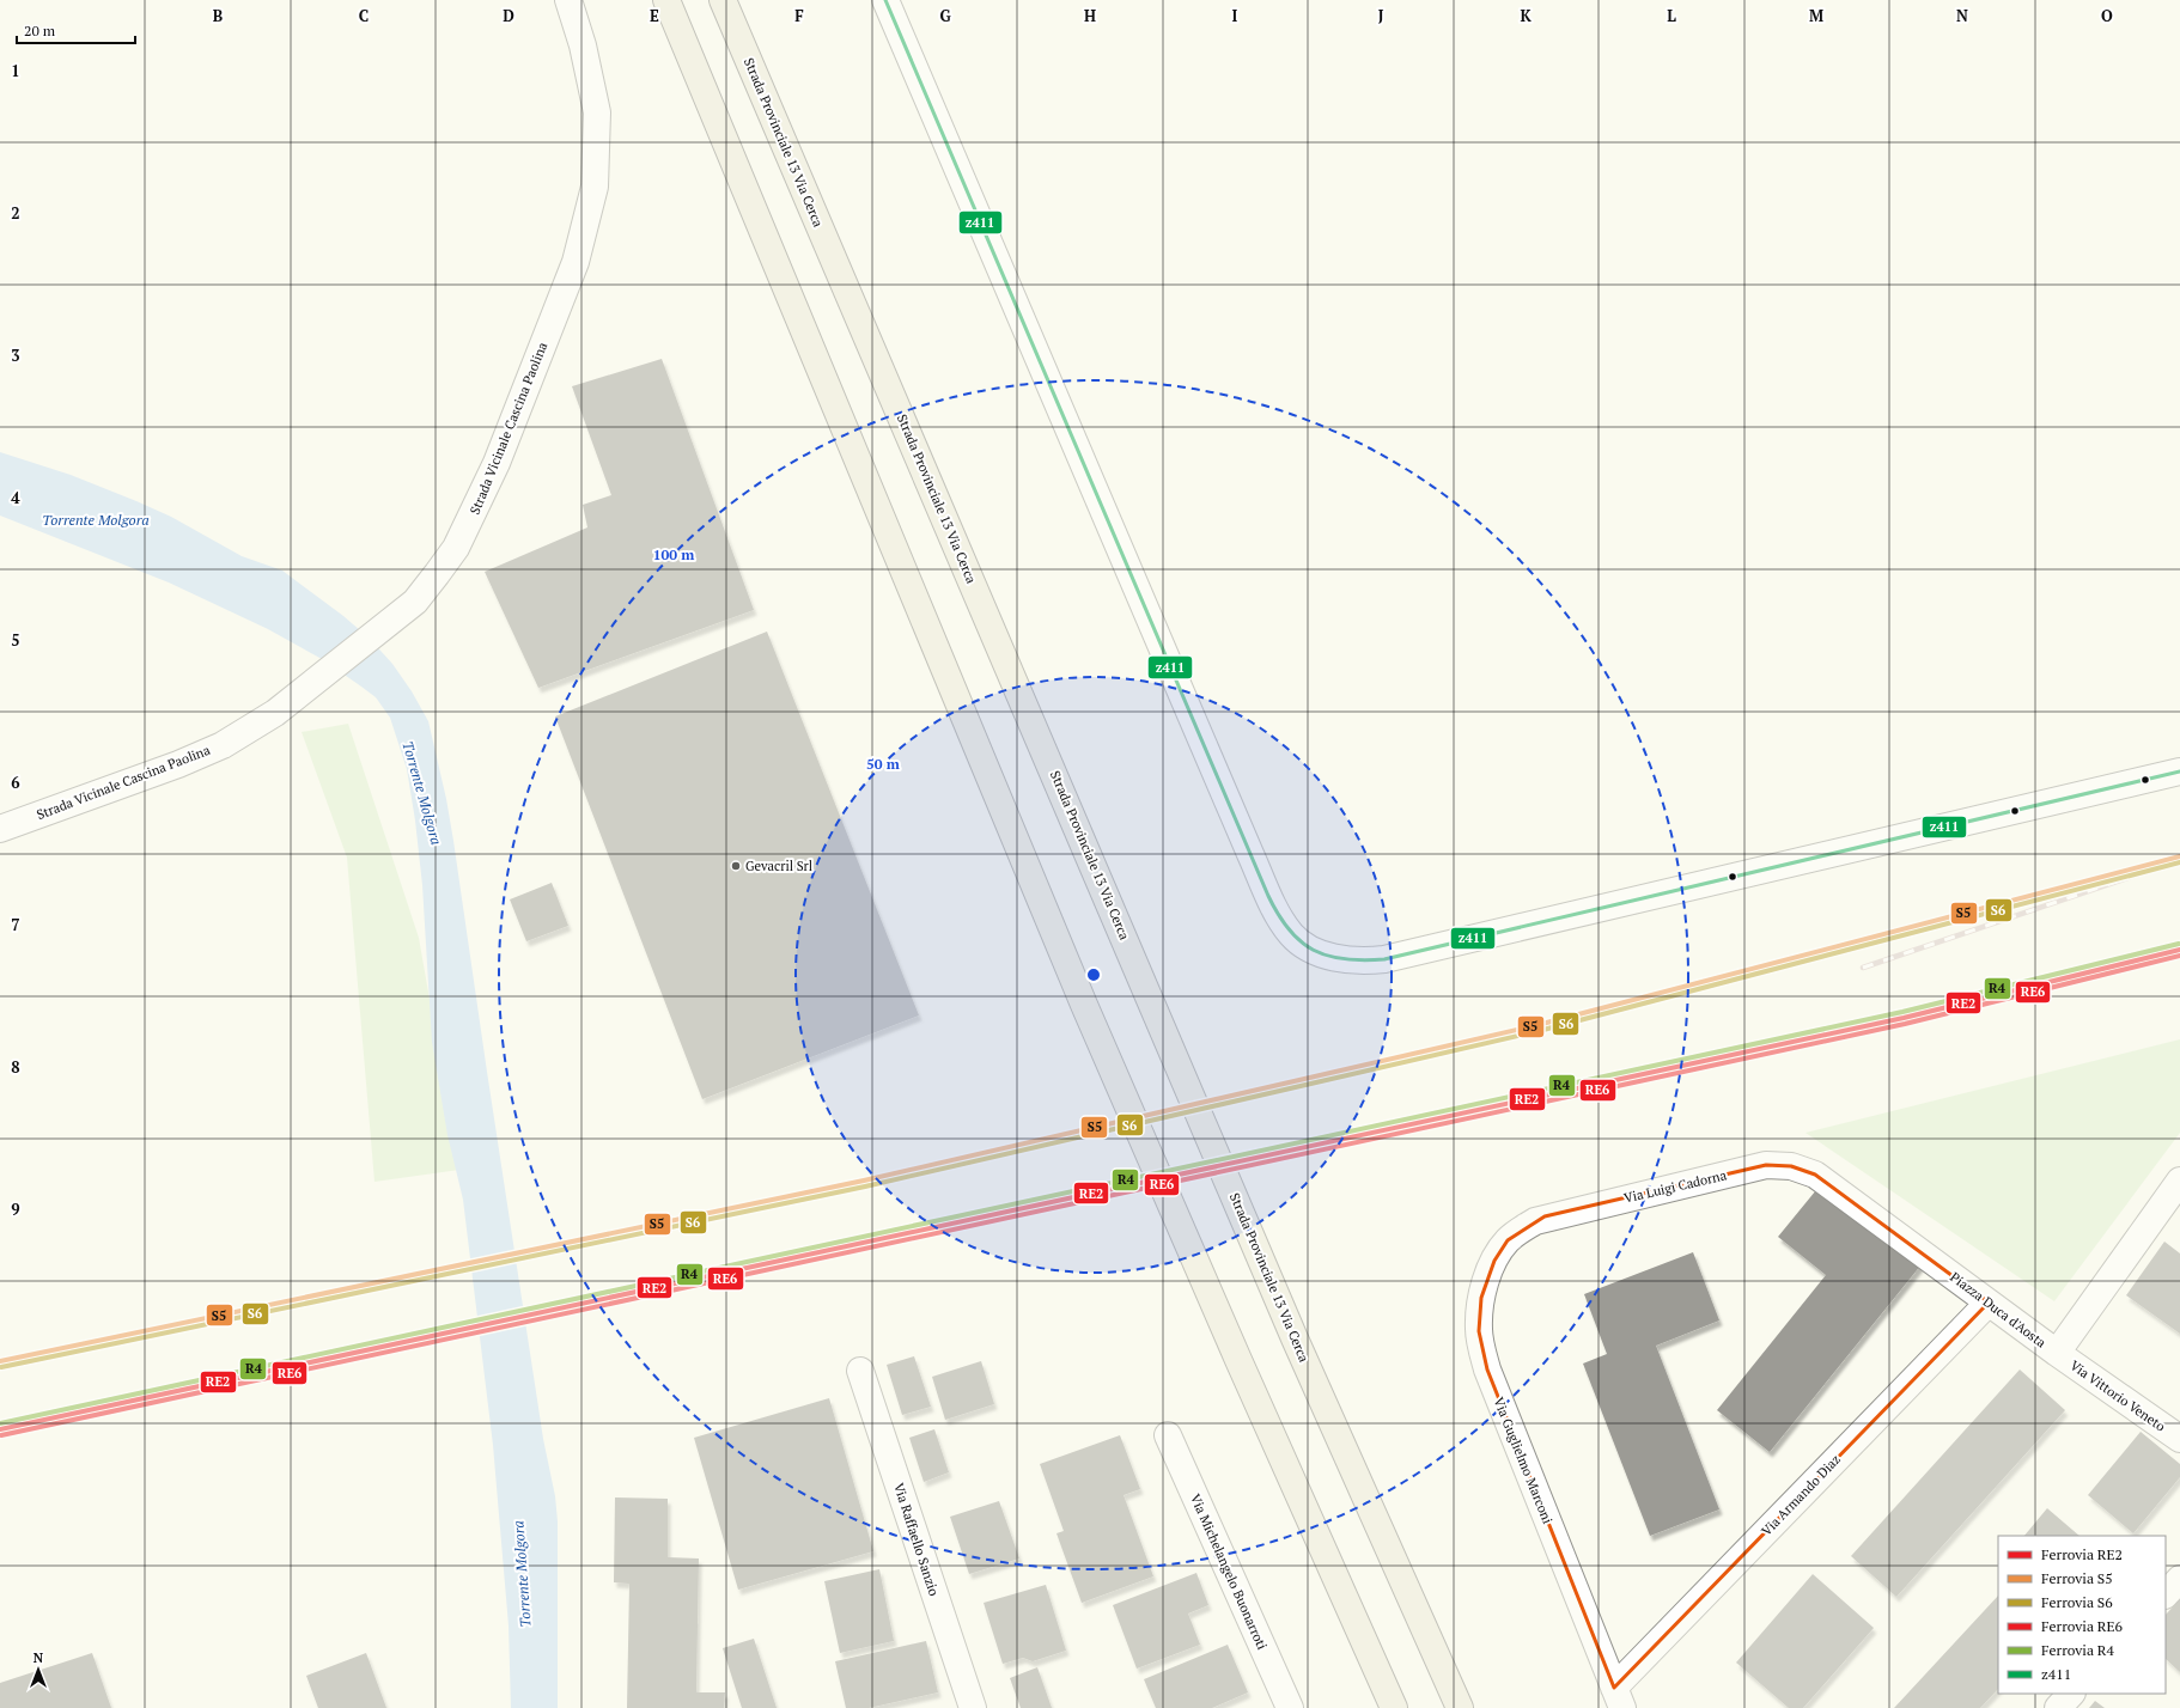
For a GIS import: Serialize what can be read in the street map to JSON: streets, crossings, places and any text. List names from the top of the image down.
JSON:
{
  "streets": {
    "main road": ["Strada Provinciale 13 Via Cerca"],
    "street": [
      "Strada Vicinale Cascina Paolina",
      "Via Luigi Cadorna",
      "Piazza Duca d'Aosta",
      "Via Vittorio Veneto",
      "Via Guglielmo Marconi",
      "Via Armando Diaz",
      "Via Raffaello Sanzio",
      "Via Michelangelo Buonarroti"
    ]
  },
  "crossings": [
    ["Via Luigi Cadorna", "Piazza Duca d'Aosta"],
    ["Via Luigi Cadorna", "Via Guglielmo Marconi"],
    ["Piazza Duca d'Aosta", "Via Vittorio Veneto"],
    ["Piazza Duca d'Aosta", "Via Armando Diaz"],
    ["Via Guglielmo Marconi", "Via Armando Diaz"]
  ],
  "water": ["Torrente Molgora"],
  "places": ["Gevacril Srl"],
  "lines": [
    "transit line z411",
    "rail line S5",
    "rail line S6",
    "rail line R4",
    "rail line RE2",
    "rail line RE6"
  ],
  "legend": [
    "Ferrovia RE2",
    "Ferrovia S5",
    "Ferrovia S6",
    "Ferrovia RE6",
    "Ferrovia R4",
    "z411"
  ],
  "scale_bar": "20 m",
  "north": "top",
  "grid": {
    "columns": [
      "B",
      "C",
      "D",
      "E",
      "F",
      "G",
      "H",
      "I",
      "J",
      "K",
      "L",
      "M",
      "N",
      "O"
    ],
    "rows": [
      "1",
      "2",
      "3",
      "4",
      "5",
      "6",
      "7",
      "8",
      "9"
    ]
  },
  "rings": ["100 m", "50 m"]
}
